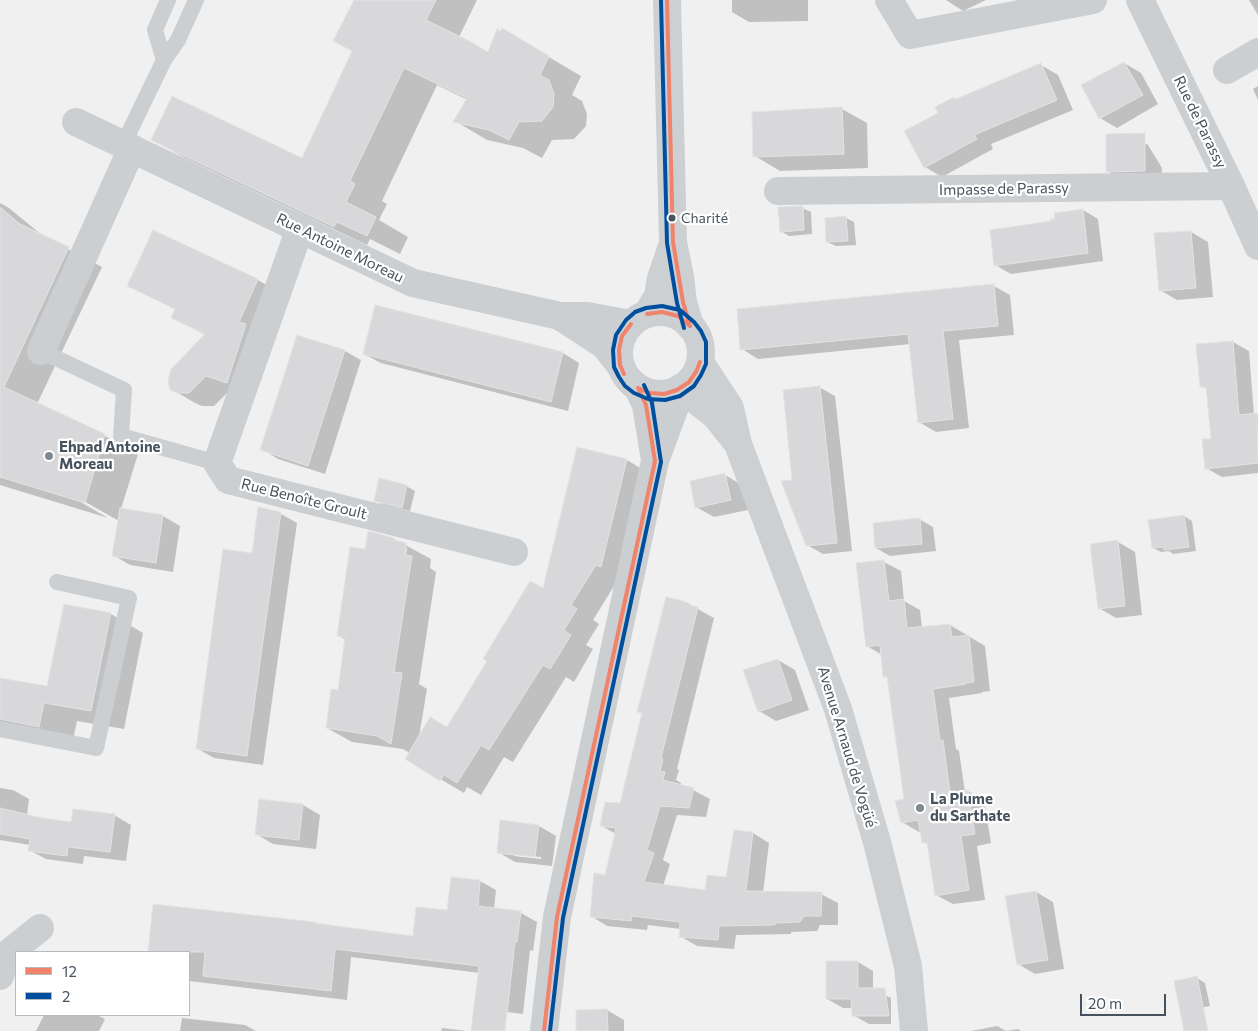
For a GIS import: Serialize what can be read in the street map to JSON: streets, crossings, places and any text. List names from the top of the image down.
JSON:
{
  "streets": {
    "street": [
      "Rue de Parassy",
      "Impasse de Parassy",
      "Rue Antoine Moreau",
      "Rue Benoîte Groult",
      "Avenue Arnaud de Vogüé"
    ]
  },
  "crossings": [
    ["Rue de Parassy", "Impasse de Parassy"],
    ["Rue Antoine Moreau", "Avenue Arnaud de Vogüé"]
  ],
  "places": ["Charité", "Ehpad Antoine Moreau", "La Plume du Sarthate"],
  "lines": ["transit line 12", "transit line 2"],
  "legend": ["12", "2"],
  "scale_bar": "20 m"
}
